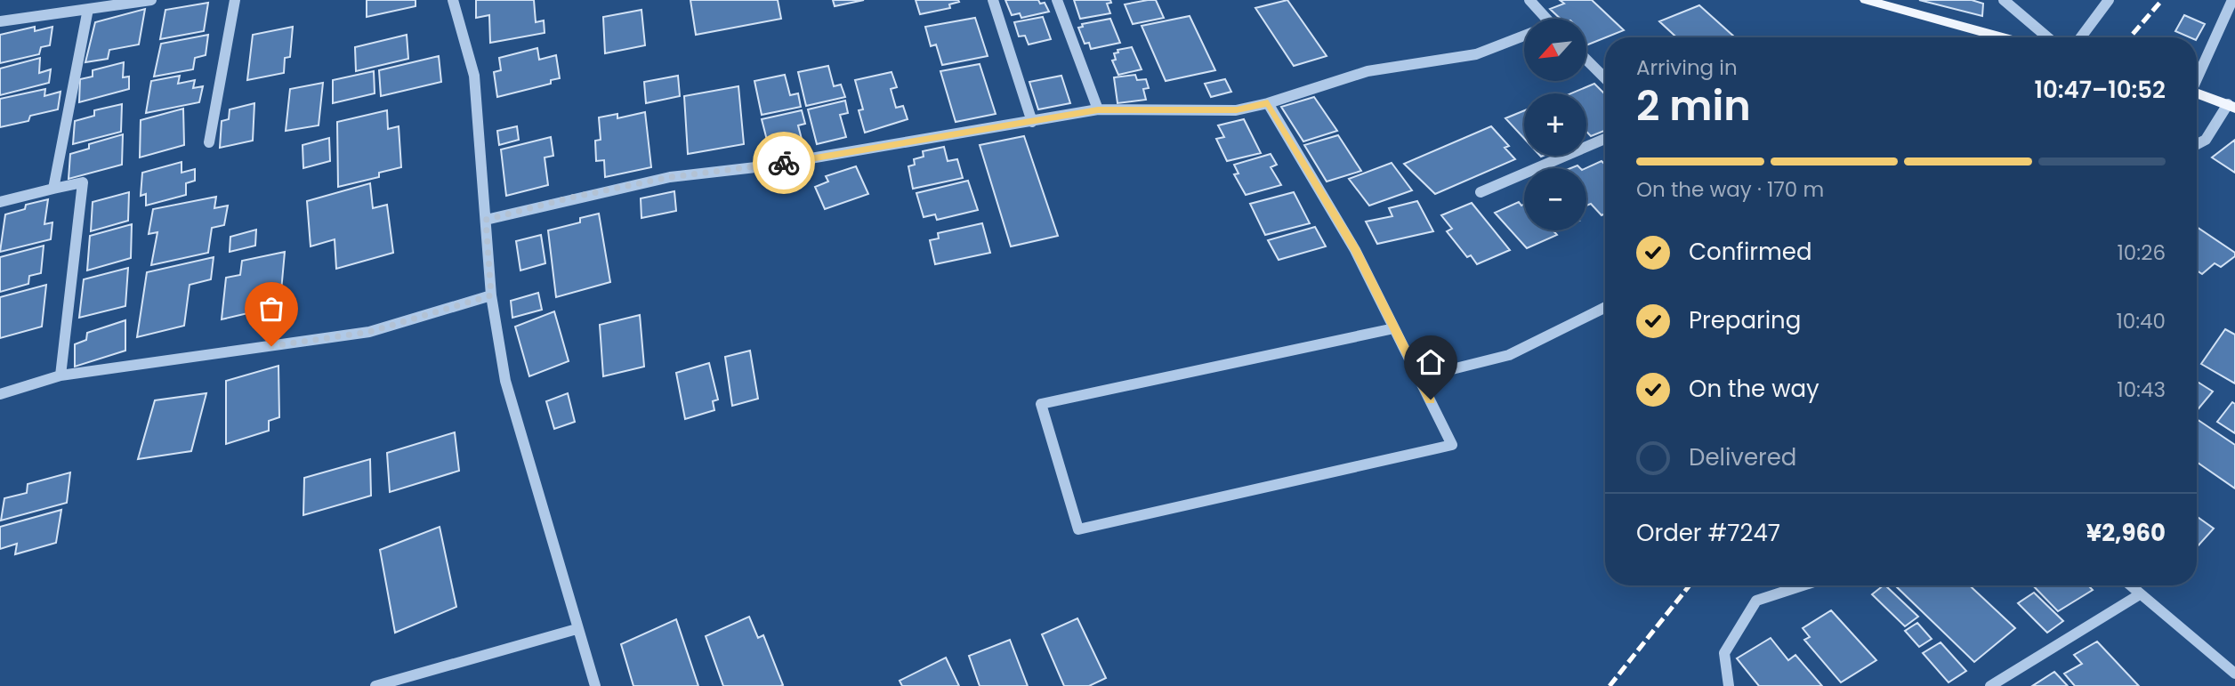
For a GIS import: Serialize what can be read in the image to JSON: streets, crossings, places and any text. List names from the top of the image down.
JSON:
{
  "north": "bottom left",
  "page": {
    "map_buttons": ["+", "−"],
    "heading": ["2 min", "Arriving in", "10:47–10:52"],
    "panel": ["Order #7247", "¥2,960"],
    "bar": "On the way · 170 m",
    "list": [
      ["Confirmed", "10:26"],
      ["Preparing", "10:40"],
      ["On the way", "10:43"],
      "Delivered"
    ]
  }
}
